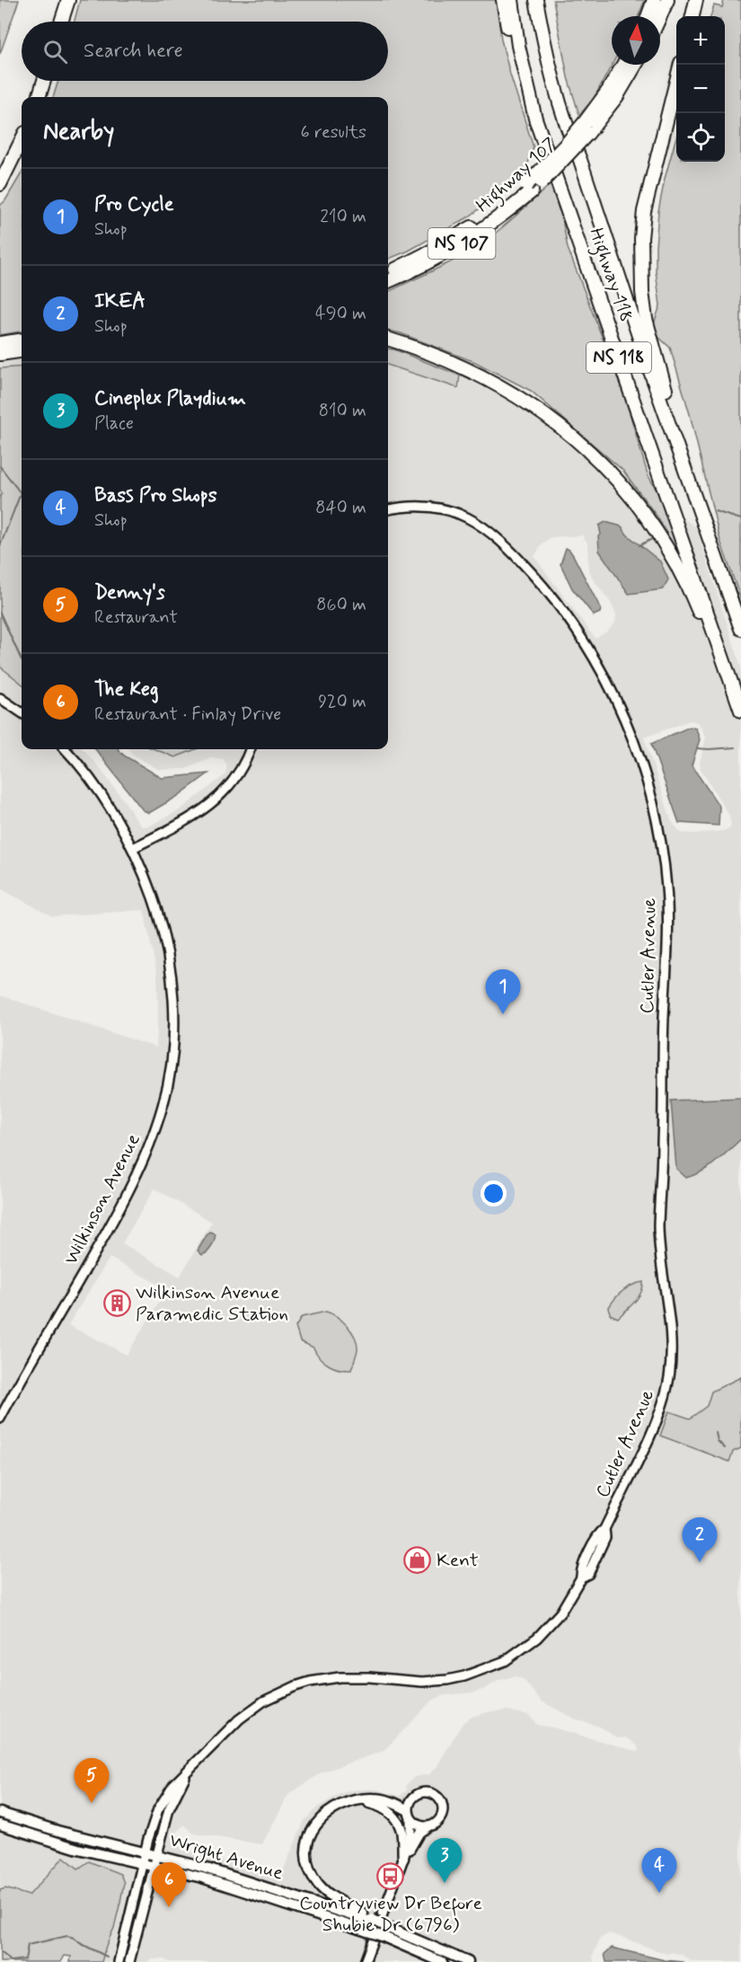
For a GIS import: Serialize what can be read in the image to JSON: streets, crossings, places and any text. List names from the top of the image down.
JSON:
{
  "streets": {
    "highway": [
      "Highway 107",
      "NS 107",
      "Highway 118",
      "NS 118"
    ],
    "main road": ["Wright Avenue"],
    "street": ["Cutler Avenue", "Wilkinson Avenue"]
  },
  "crossings": [
    ["Cutler Avenue", "Wright Avenue"]
  ],
  "places": {
    "building": ["Wilkinson Avenue Paramedic Station"],
    "shop": ["Kent"],
    "bus stop": ["Countryview Dr Before Shubie Dr (6796)"]
  },
  "north": "top",
  "page": {
    "map_buttons": ["+", "−"],
    "search": "Search here",
    "heading": ["Nearby", "6 results"],
    "list": [
      {
        "mark": "1",
        "name": "Pro Cycle",
        "note": "Shop",
        "value": "210 m"
      },
      {
        "mark": "2",
        "name": "IKEA",
        "note": "Shop",
        "value": "490 m"
      },
      {
        "mark": "3",
        "name": "Cineplex Playdium",
        "note": "Place",
        "value": "810 m"
      },
      {
        "mark": "4",
        "name": "Bass Pro Shops",
        "note": "Shop",
        "value": "840 m"
      },
      {
        "mark": "5",
        "name": "Denny's",
        "note": "Restaurant",
        "value": "860 m"
      },
      {
        "mark": "6",
        "name": "The Keg",
        "note": "Restaurant · Finlay Drive",
        "value": "920 m"
      }
    ],
    "pins": [
      "1",
      "2",
      "5",
      "3",
      "4",
      "6"
    ]
  }
}
